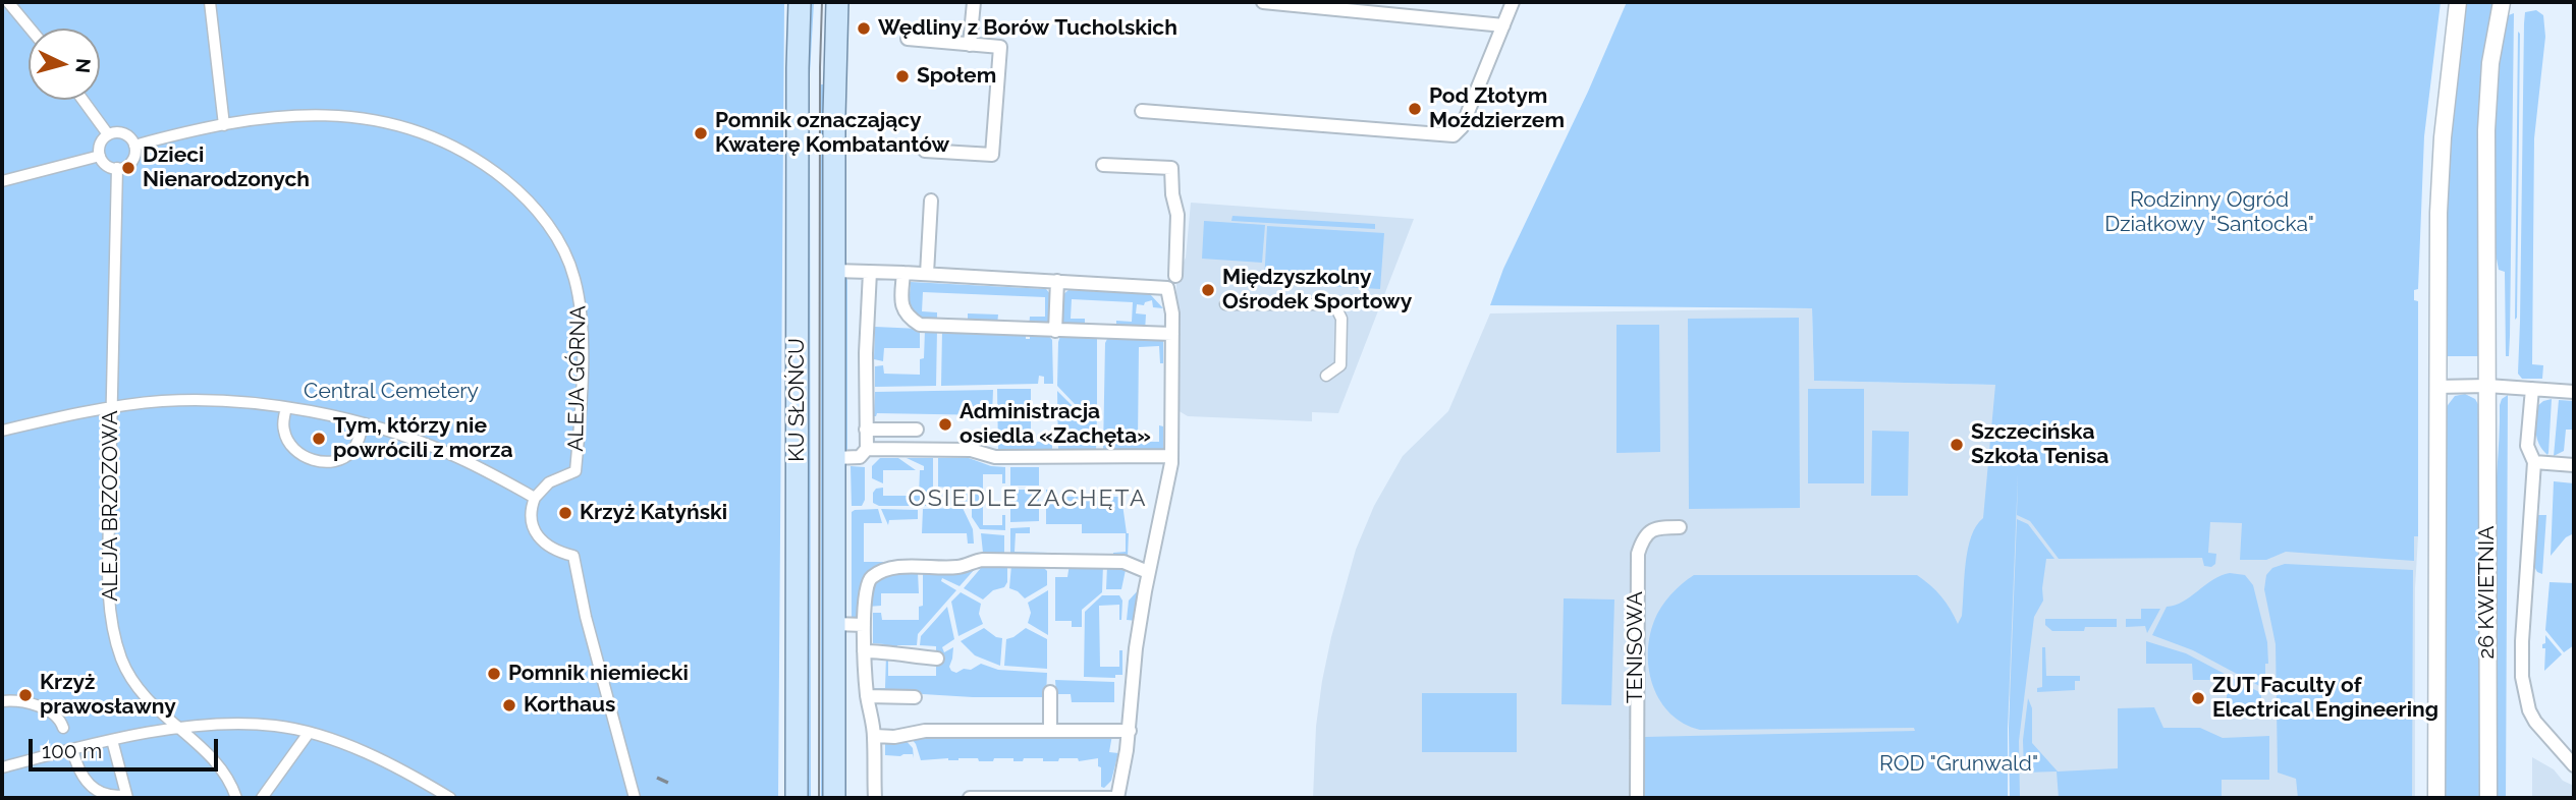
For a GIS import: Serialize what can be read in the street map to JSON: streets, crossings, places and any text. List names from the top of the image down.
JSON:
{
  "streets": {
    "main road": ["KU SŁOŃCU"],
    "street": [
      "ALEJA GÓRNA",
      "ALEJA BRZOZOWA",
      "26 KWIETNIA",
      "TENISOWA"
    ]
  },
  "crossings": [
    ["ALEJA GÓRNA", "ALEJA BRZOZOWA"]
  ],
  "districts": ["OSIEDLE ZACHĘTA"],
  "parks": ["Rodzinny Ogród Działkowy \"Santocka\"", "Central Cemetery", "ROD \"Grunwald\""],
  "places": [
    "Wędliny z Borów Tucholskich",
    "Społem",
    "Pod Złotym Moździerzem",
    "Pomnik oznaczający Kwaterę Kombatantów",
    "Dzieci Nienarodzonych",
    "Międzyszkolny Ośrodek Sportowy",
    "Administracja osiedla «Zachęta»",
    "Tym, którzy nie powrócili z morza",
    "Szczecińska Szkoła Tenisa",
    "Krzyż Katyński",
    "Pomnik niemiecki",
    "Krzyż prawosławny",
    "ZUT Faculty of Electrical Engineering",
    "Korthaus"
  ],
  "scale_bar": "100 m",
  "north": "right"
}
